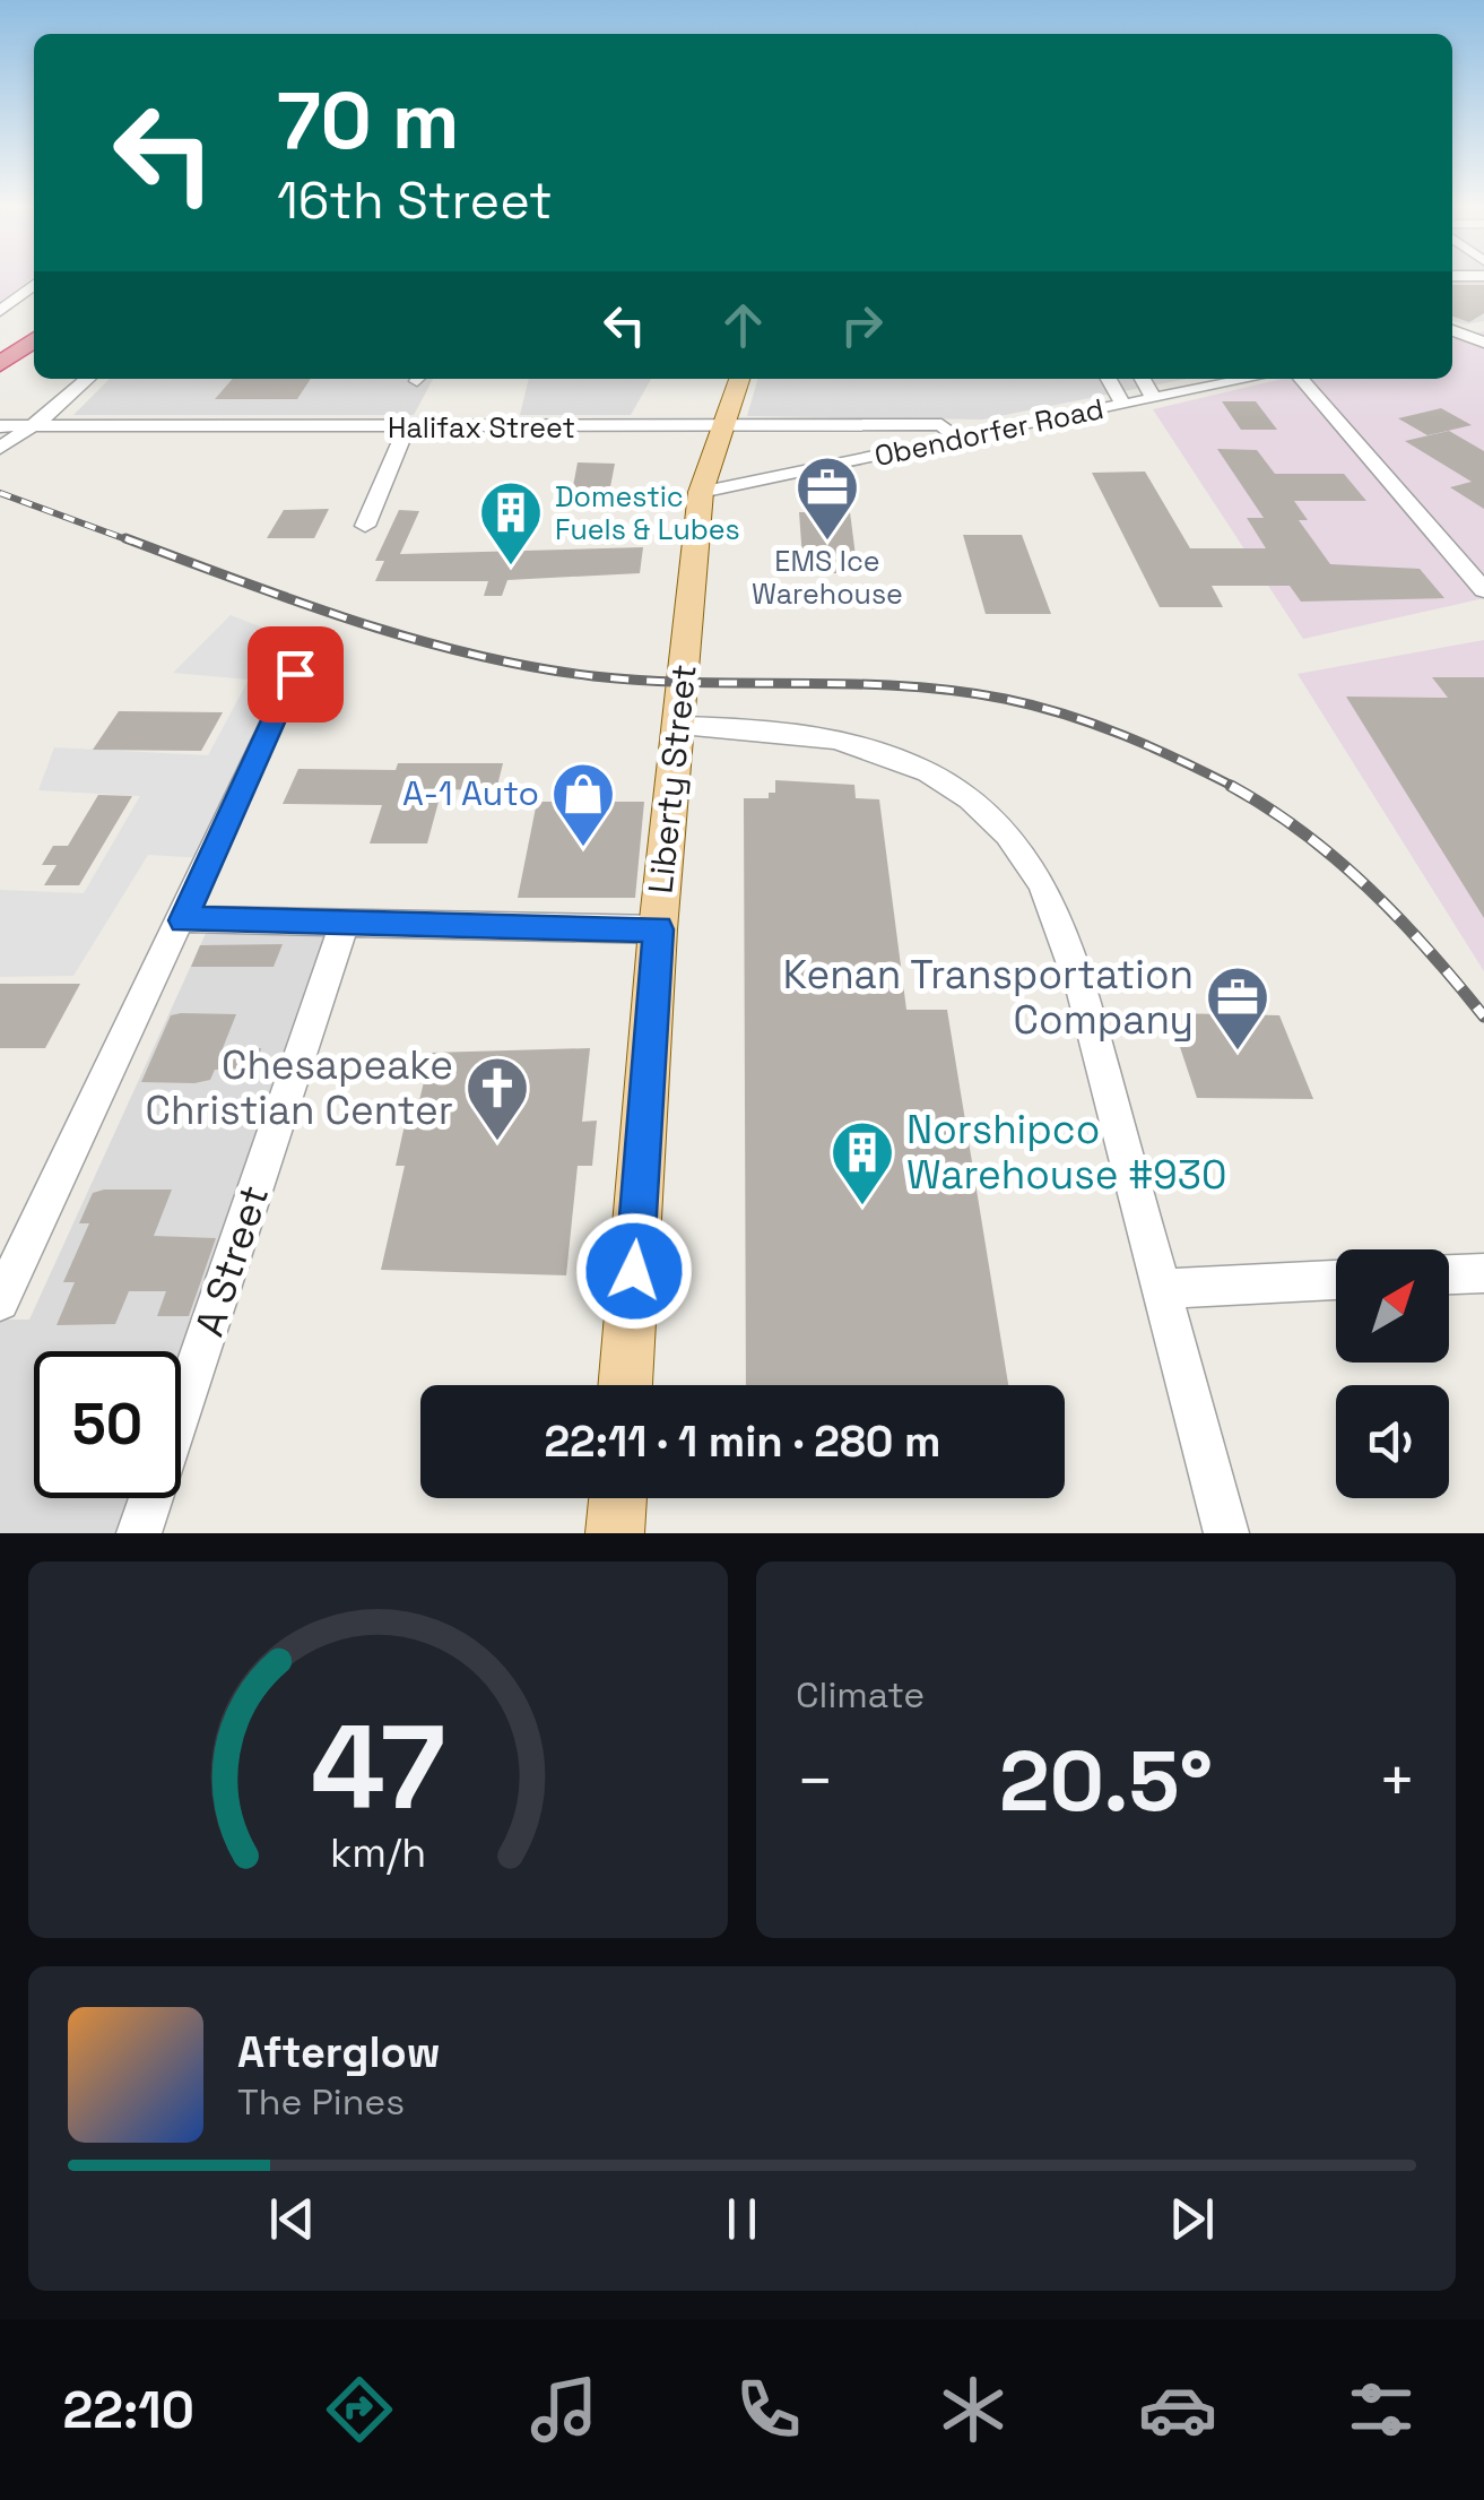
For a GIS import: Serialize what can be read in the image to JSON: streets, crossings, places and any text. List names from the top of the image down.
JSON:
{
  "streets": {
    "main road": ["Liberty Street"],
    "street": ["Halifax Street", "Obendorfer Road", "A Street"]
  },
  "crossings": [
    ["Halifax Street", "Obendorfer Road"],
    ["Halifax Street", "Liberty Street"],
    ["Obendorfer Road", "Liberty Street"]
  ],
  "places": {
    "office": ["EMS Ice Warehouse", "Kenan Transportation Company"],
    "building": ["Domestic Fuels & Lubes", "Norshipco Warehouse #930"],
    "shop": ["A-1 Auto"],
    "church": ["Chesapeake Christian Center"]
  },
  "north": "top right",
  "page": {
    "turn": ["70 m", "16th Street"],
    "limit": "50",
    "trip": "22:11 · 1 min · 280 m",
    "tile": "Climate",
    "heat": ["−", "20.5°", "+"],
    "song": ["Afterglow", "The Pines"],
    "tabs": "22:10",
    "gauge": ["47", "km/h"]
  }
}
